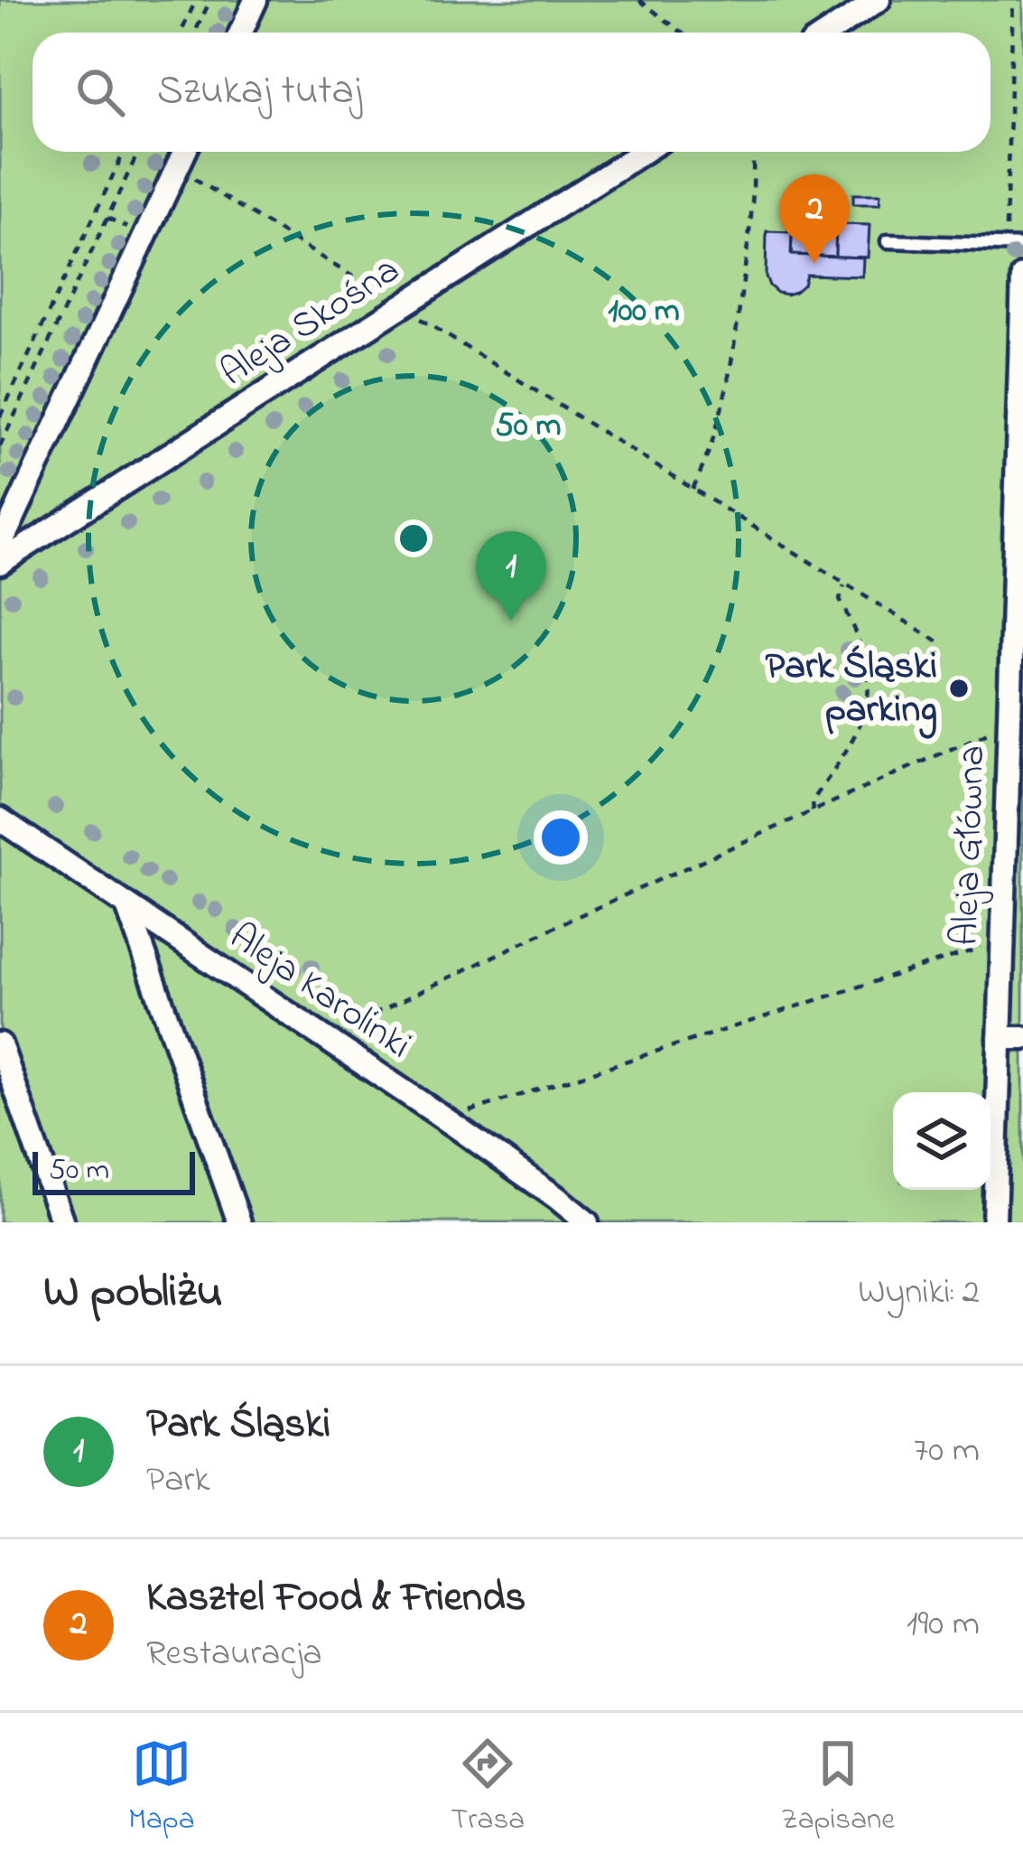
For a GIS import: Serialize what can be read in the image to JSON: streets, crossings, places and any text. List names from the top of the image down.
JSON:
{
  "streets": {
    "street": ["Aleja Skośna", "Aleja Główna", "Aleja Karolinki"]
  },
  "places": ["Park Śląski parking"],
  "scale_bar": "50 m",
  "page": {
    "search": "Szukaj tutaj",
    "pins": ["2", "1"],
    "scale": "50 m",
    "heading": ["W pobliżu", "Wyniki: 2"],
    "list": [
      {
        "mark": "1",
        "name": "Park Śląski",
        "note": "Park",
        "value": "70 m"
      },
      {
        "mark": "2",
        "name": "Kasztel Food & Friends",
        "note": "Restauracja",
        "value": "190 m"
      }
    ],
    "nav": ["Mapa", "Trasa", "Zapisane"]
  },
  "rings": ["100 m", "50 m"]
}
